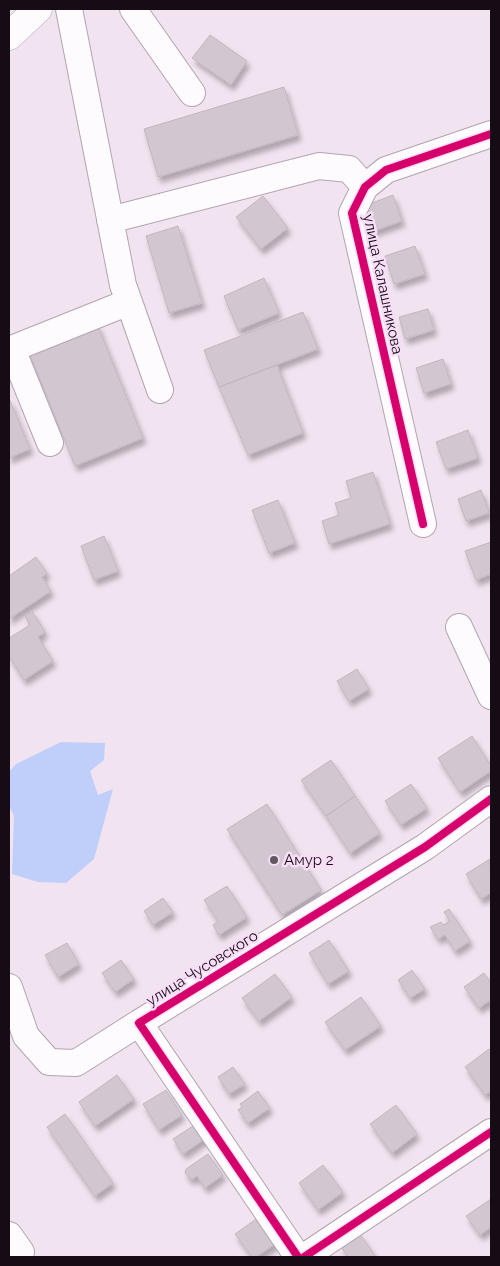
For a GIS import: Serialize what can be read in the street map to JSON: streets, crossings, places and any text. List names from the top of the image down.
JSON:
{
  "streets": {
    "street": ["улица Калашникова", "улица Чусовского"]
  },
  "places": ["Амур 2"]
}
